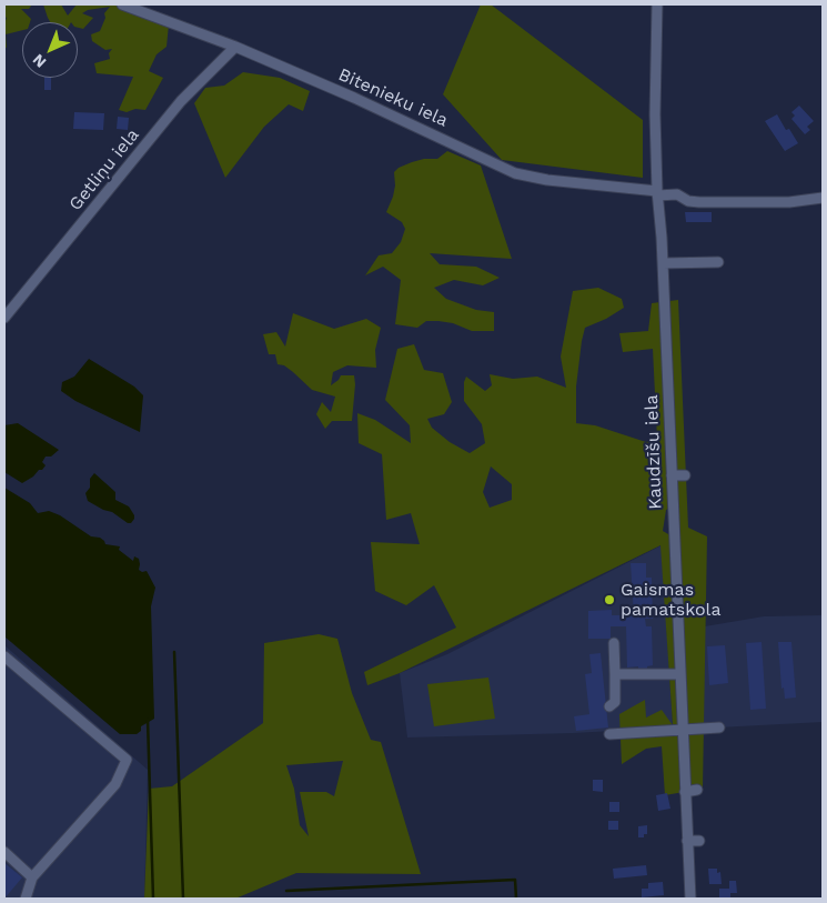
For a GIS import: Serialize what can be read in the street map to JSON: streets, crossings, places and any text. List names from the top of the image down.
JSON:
{
  "streets": {
    "street": ["Bitenieku iela", "Getliņu iela", "Kaudzīšu iela"]
  },
  "crossings": [
    ["Bitenieku iela", "Getliņu iela"],
    ["Bitenieku iela", "Kaudzīšu iela"]
  ],
  "places": ["Gaismas pamatskola"],
  "north": "bottom left"
}
